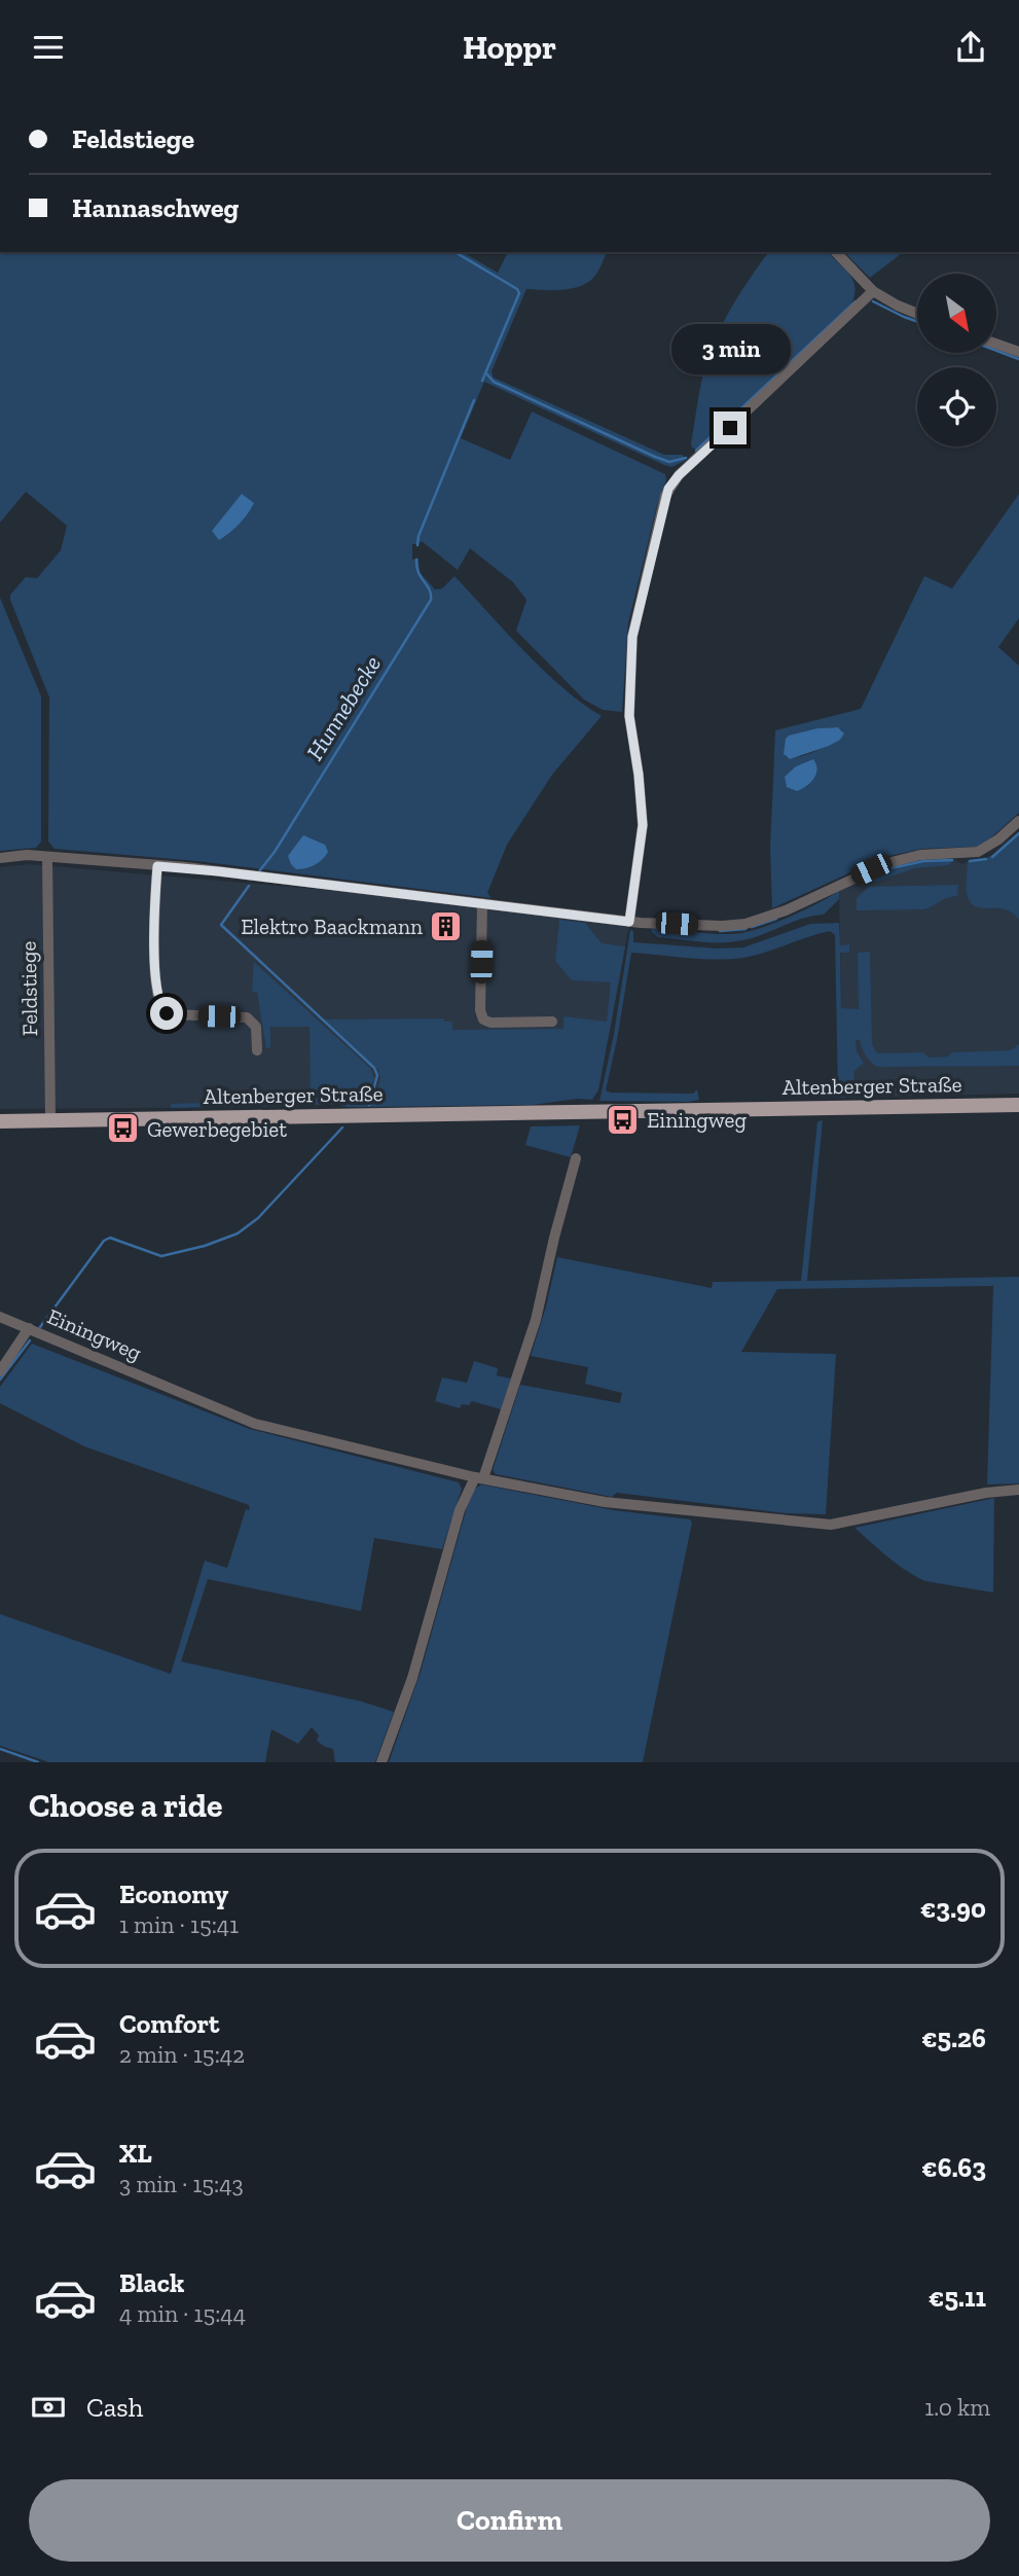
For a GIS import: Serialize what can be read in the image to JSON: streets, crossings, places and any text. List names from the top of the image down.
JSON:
{
  "streets": {
    "main road": ["Altenberger Straße"],
    "street": ["Feldstiege", "Einingweg"]
  },
  "crossings": [
    ["Feldstiege", "Altenberger Straße"]
  ],
  "water": ["Hunnebecke"],
  "places": {
    "building": ["Elektro Baackmann"],
    "bus stop": ["Einingweg", "Gewerbegebiet"]
  },
  "north": "bottom right",
  "page": {
    "header": "Hoppr",
    "banner": ["Feldstiege", "Hannaschweg"],
    "bubble": "3 min",
    "heading": "Choose a ride",
    "list": [
      {
        "name": "Economy",
        "note": "1 min · 15:41",
        "value": "€3.90"
      },
      {
        "name": "Comfort",
        "note": "2 min · 15:42",
        "value": "€5.26"
      },
      {
        "name": "XL",
        "note": "3 min · 15:43",
        "value": "€6.63"
      },
      {
        "name": "Black",
        "note": "4 min · 15:44",
        "value": "€5.11"
      }
    ],
    "pay": ["Cash", "1.0 km"],
    "buttons": "Confirm"
  }
}
